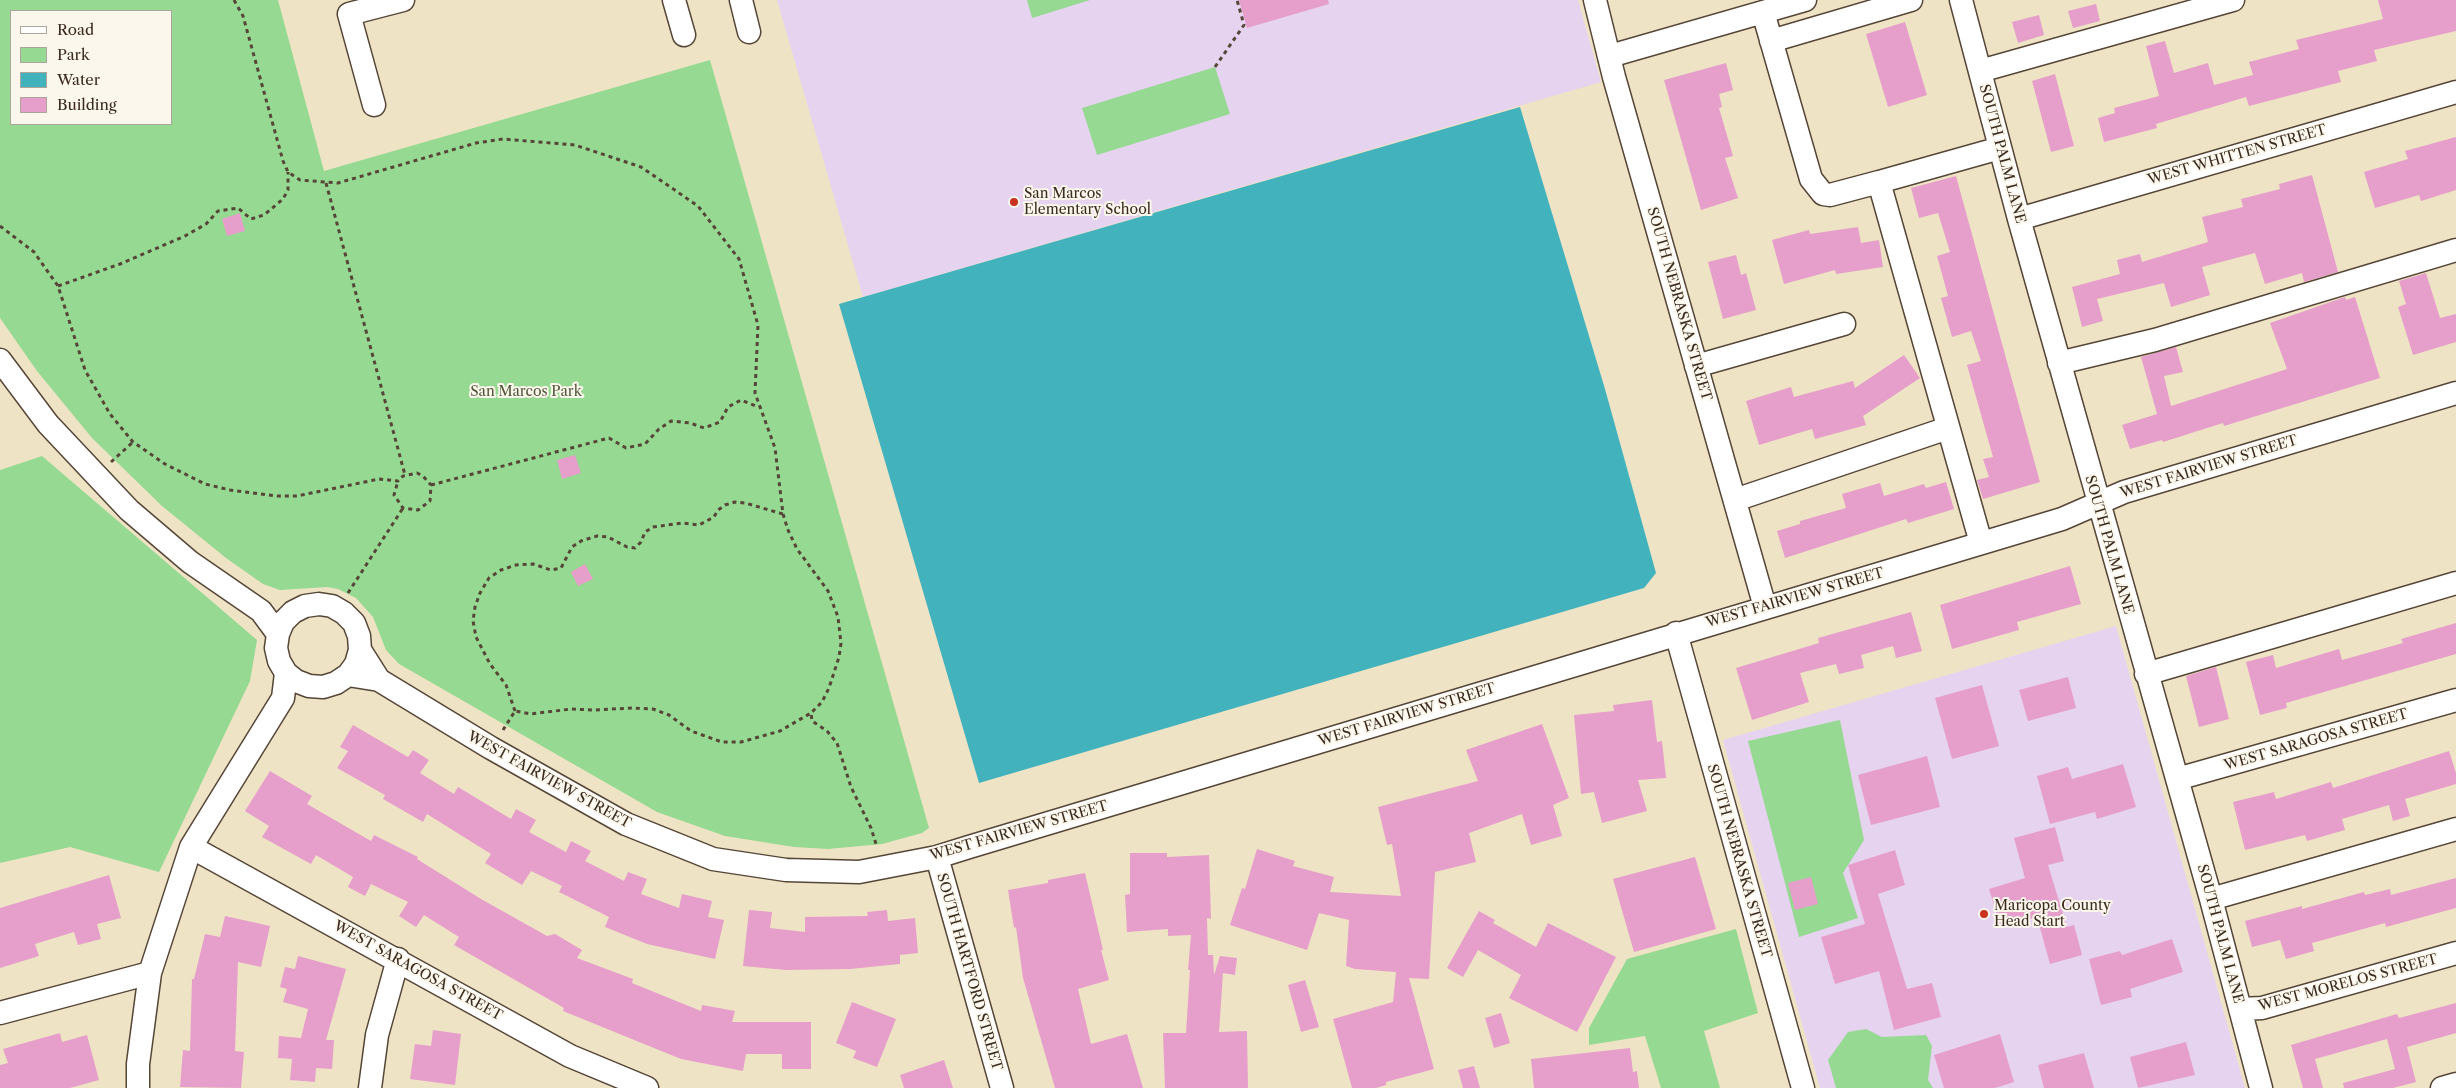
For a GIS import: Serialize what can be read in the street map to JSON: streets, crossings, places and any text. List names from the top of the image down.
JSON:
{
  "streets": {
    "street": [
      "SOUTH PALM LANE",
      "WEST WHITTEN STREET",
      "SOUTH NEBRASKA STREET",
      "WEST FAIRVIEW STREET",
      "WEST SARAGOSA STREET",
      "SOUTH HARTFORD STREET",
      "WEST MORELOS STREET"
    ]
  },
  "crossings": [
    ["SOUTH PALM LANE", "WEST WHITTEN STREET"],
    ["SOUTH PALM LANE", "WEST FAIRVIEW STREET"],
    ["SOUTH PALM LANE", "WEST SARAGOSA STREET"],
    ["SOUTH PALM LANE", "WEST MORELOS STREET"],
    ["SOUTH NEBRASKA STREET", "WEST FAIRVIEW STREET"],
    ["WEST FAIRVIEW STREET", "SOUTH HARTFORD STREET"]
  ],
  "parks": ["San Marcos Park"],
  "places": ["San Marcos Elementary School", "Maricopa County Head Start"],
  "legend": [
    "Road",
    "Park",
    "Water",
    "Building"
  ]
}
